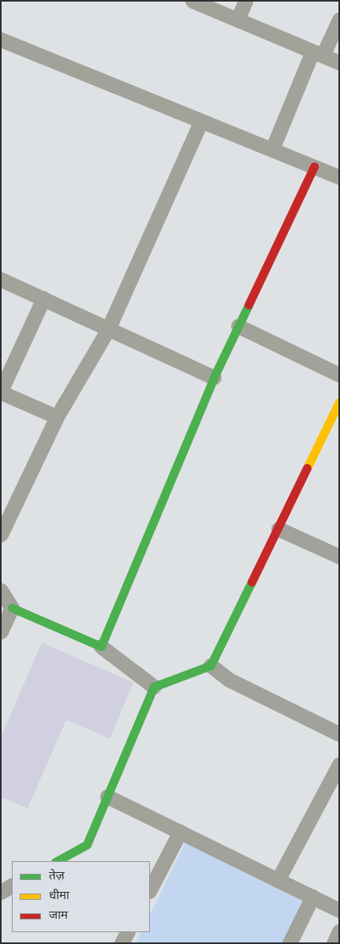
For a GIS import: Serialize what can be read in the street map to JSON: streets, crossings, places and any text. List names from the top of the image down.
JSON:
{
  "legend": ["तेज़", "धीमा", "जाम"]
}
